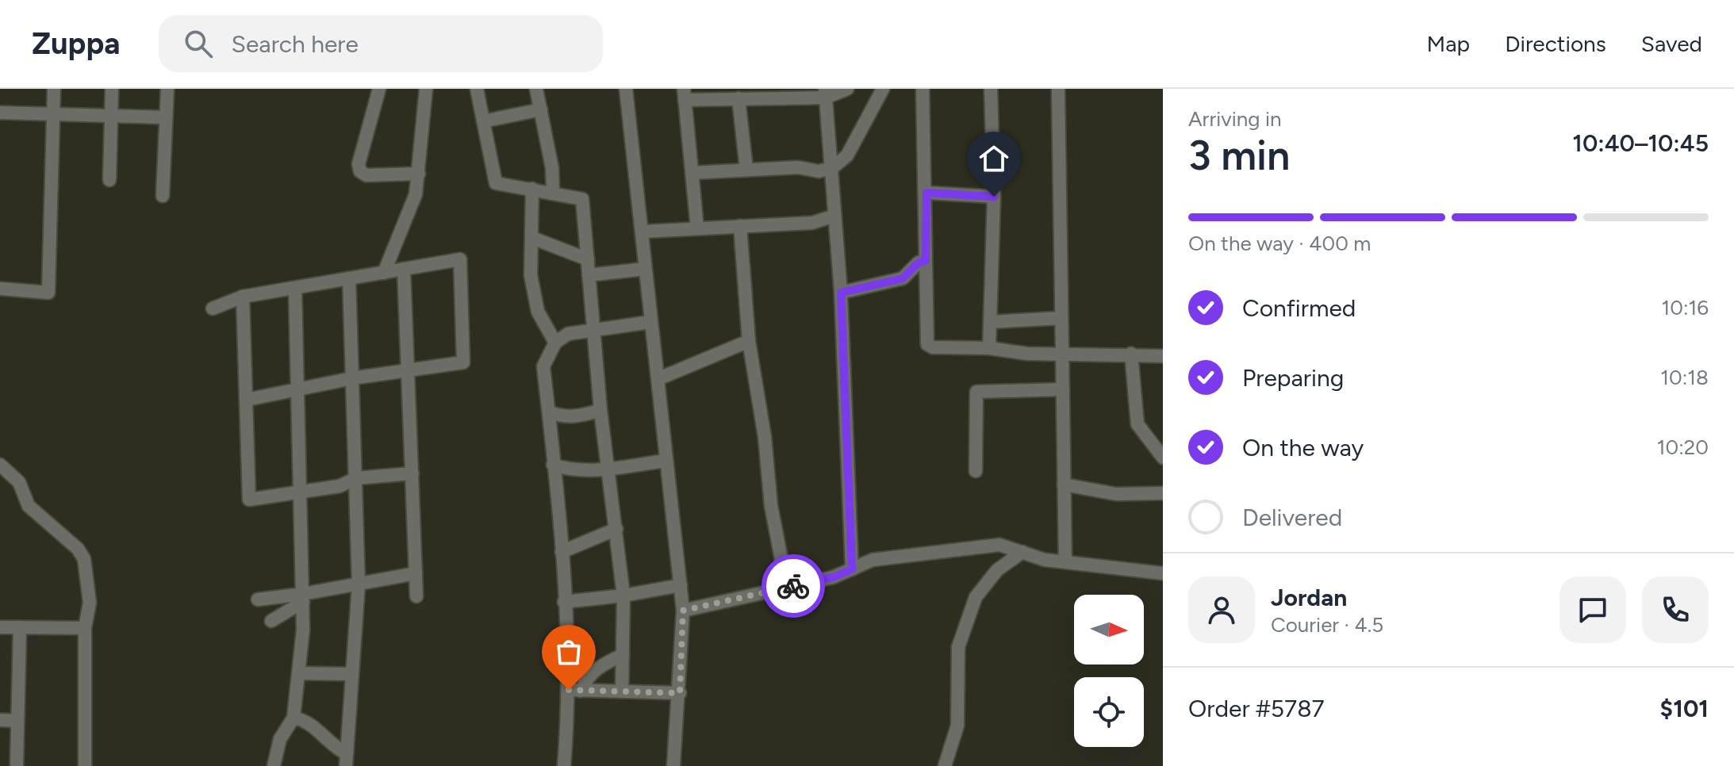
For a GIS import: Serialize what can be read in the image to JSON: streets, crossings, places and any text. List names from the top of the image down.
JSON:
{
  "north": "right",
  "page": {
    "header": "Zuppa",
    "search": "Search here",
    "nav": ["Map", "Directions", "Saved"],
    "heading": ["3 min", "Arriving in", "10:40–10:45"],
    "panel": [
      "Jordan",
      "Courier · 4.5",
      "Order #5787",
      "$101"
    ],
    "bar": "On the way · 400 m",
    "list": [
      ["Confirmed", "10:16"],
      ["Preparing", "10:18"],
      ["On the way", "10:20"],
      "Delivered"
    ]
  }
}
